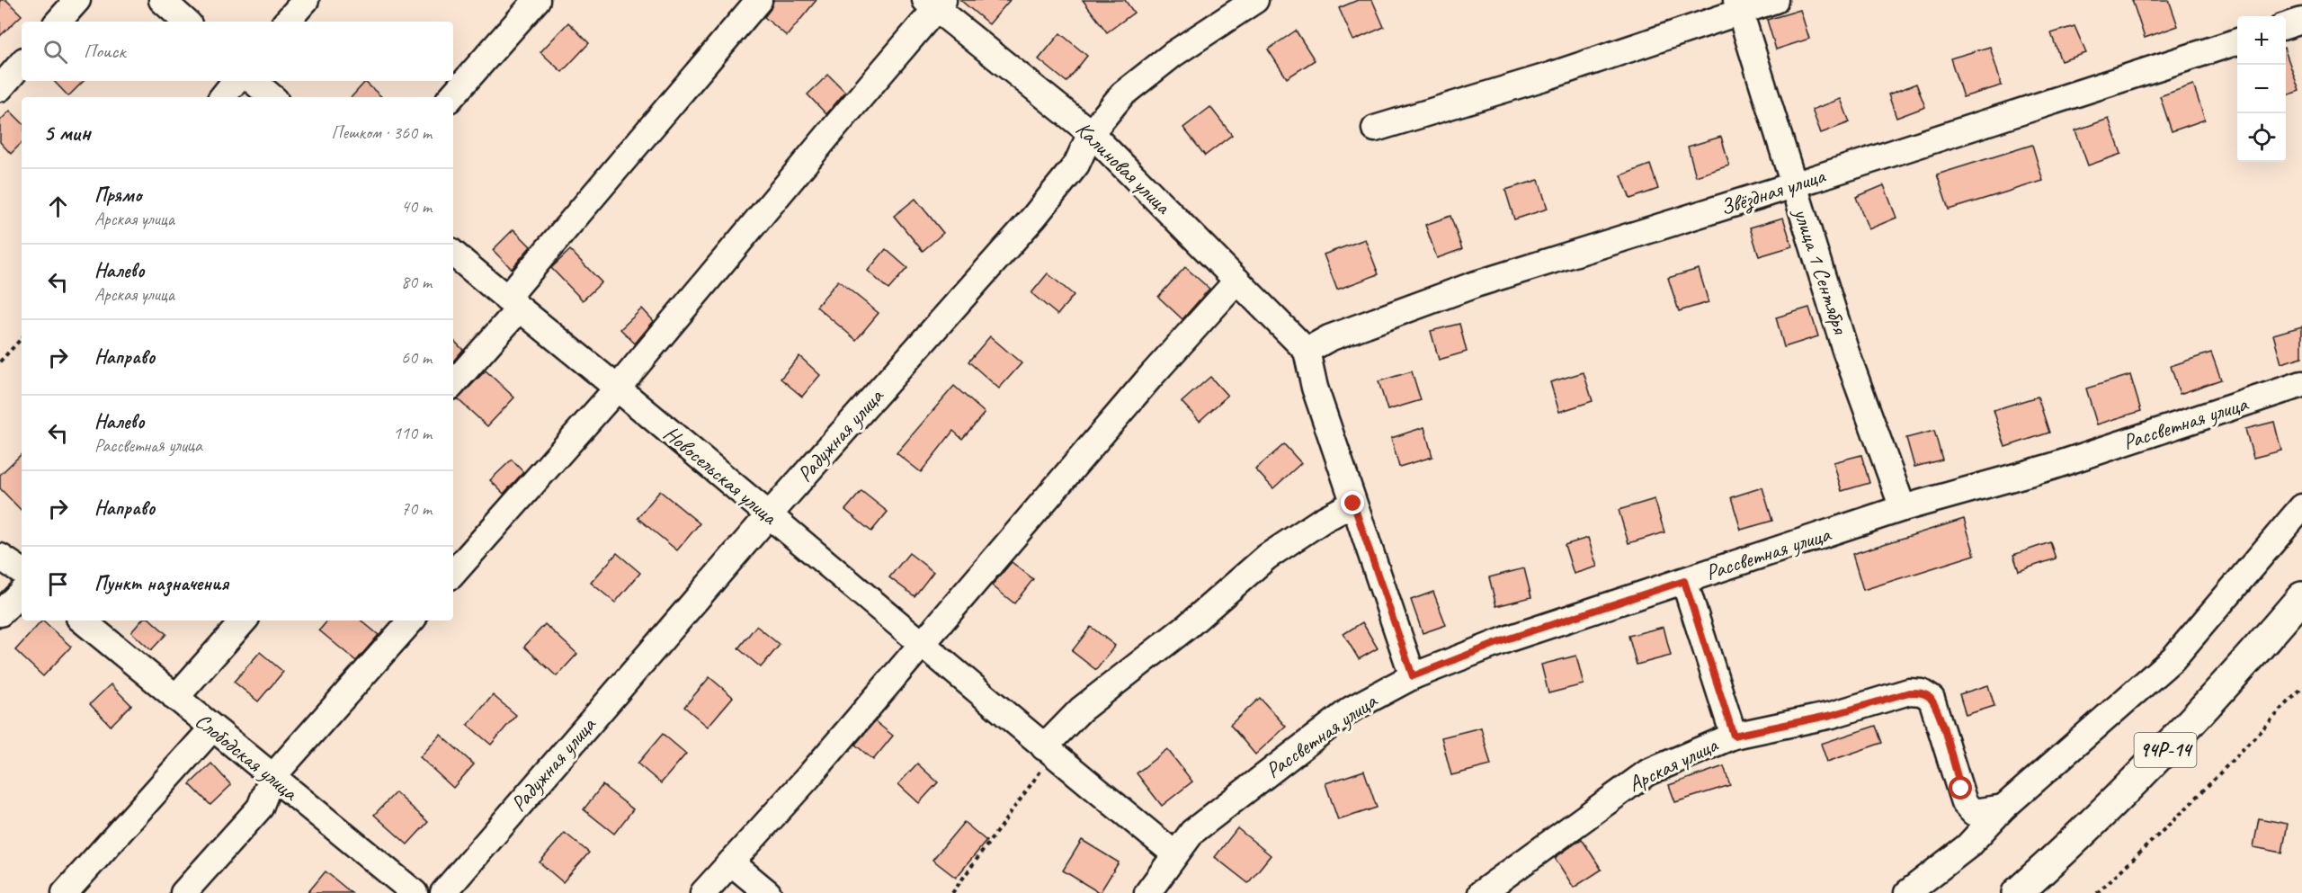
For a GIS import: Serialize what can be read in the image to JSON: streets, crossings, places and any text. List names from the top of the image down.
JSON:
{
  "streets": {
    "main road": ["94Р-14"],
    "street": [
      "Калиновая улица",
      "Звёздная улица",
      "улица 1 Сентября",
      "Рассветная улица",
      "Радужная улица",
      "Новосельская улица",
      "Слободская улица",
      "Арская улица"
    ]
  },
  "crossings": [
    ["Калиновая улица", "Звёздная улица"],
    ["Калиновая улица", "Радужная улица"],
    ["Звёздная улица", "улица 1 Сентября"],
    ["улица 1 Сентября", "Рассветная улица"],
    ["Рассветная улица", "Новосельская улица"],
    ["Радужная улица", "Новосельская улица"]
  ],
  "page": {
    "map_buttons": ["+", "−"],
    "search": "Поиск",
    "heading": ["5 мин", "Пешком · 360 m"],
    "list": [
      ["Прямо", "Арская улица", "40 m"],
      ["Налево", "Арская улица", "80 m"],
      ["Направо", "60 m"],
      ["Налево", "Рассветная улица", "110 m"],
      ["Направо", "70 m"],
      "Пункт назначения"
    ]
  }
}
